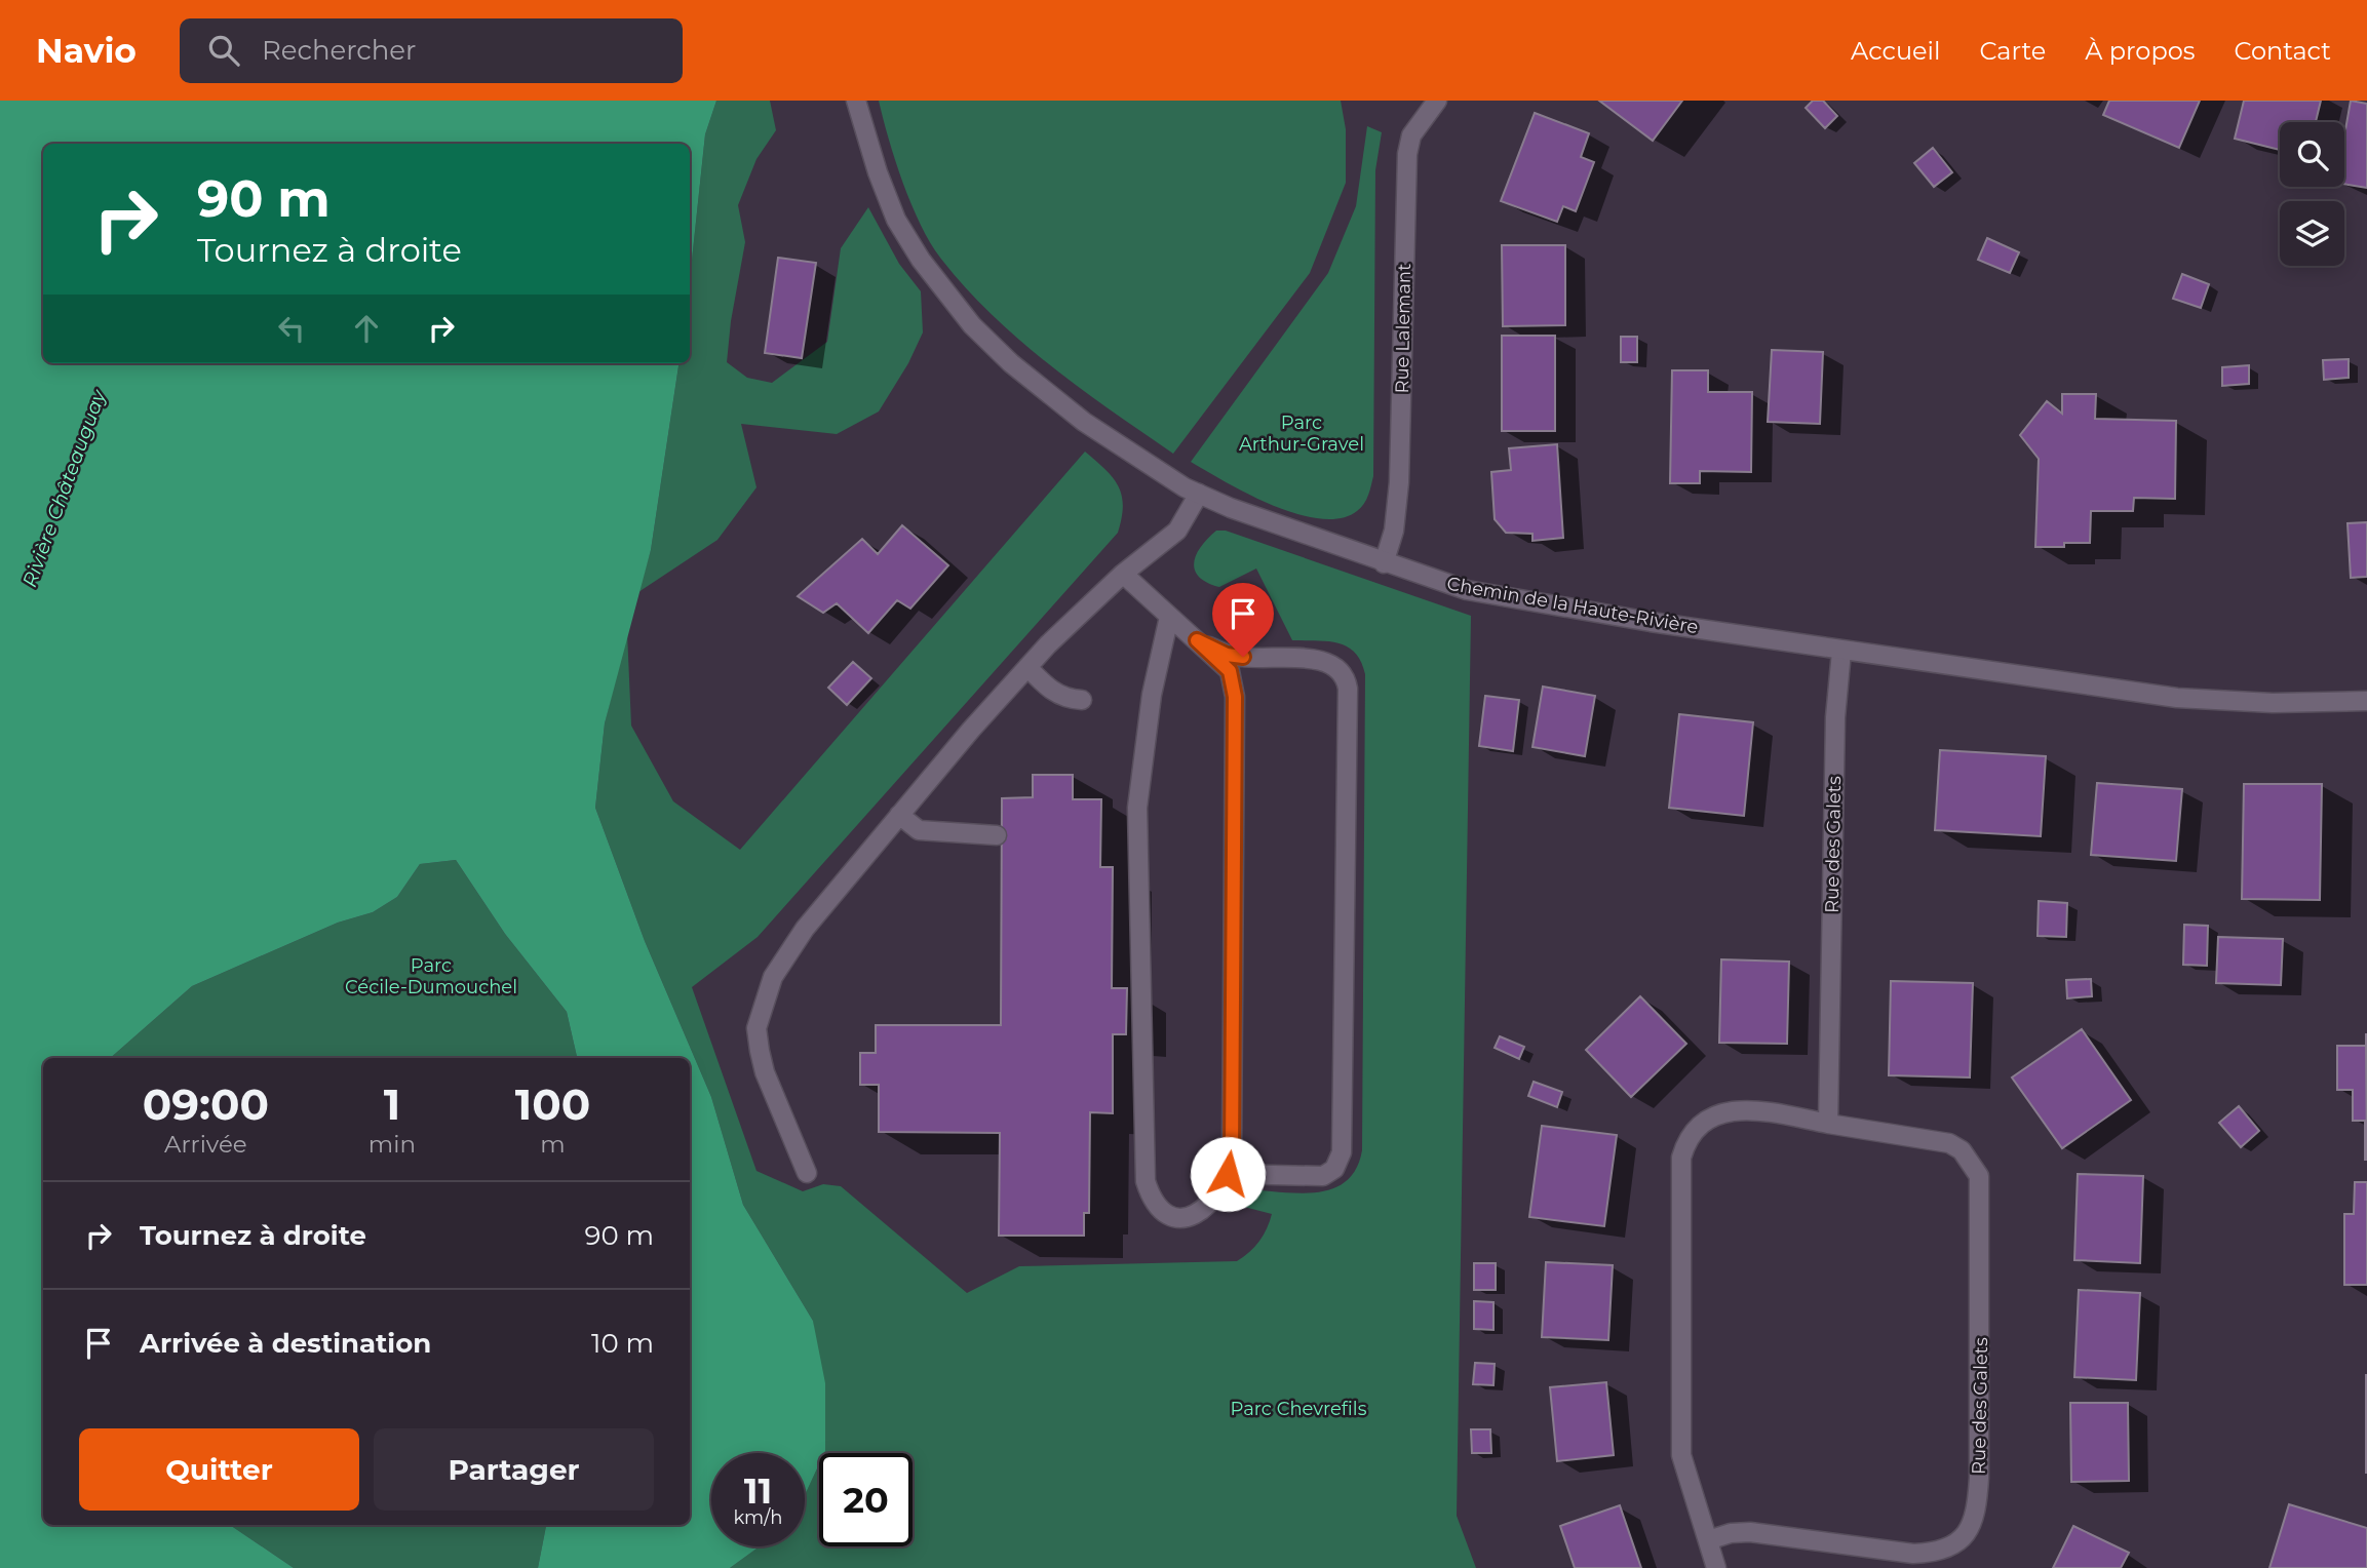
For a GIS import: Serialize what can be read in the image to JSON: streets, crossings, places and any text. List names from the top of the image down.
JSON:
{
  "streets": {
    "street": ["Rue Lalemant", "Chemin de la Haute-Rivière", "Rue des Galets"]
  },
  "crossings": [
    ["Rue Lalemant", "Chemin de la Haute-Rivière"],
    ["Chemin de la Haute-Rivière", "Rue des Galets"]
  ],
  "water": ["Rivière Châteauguay"],
  "parks": ["Parc Arthur-Gravel", "Parc Cécile-Dumouchel", "Parc Chevrefils"],
  "page": {
    "header": "Navio",
    "search": "Rechercher",
    "nav": [
      "Accueil",
      "Carte",
      "À propos",
      "Contact"
    ],
    "turn": ["90 m", "Tournez à droite"],
    "eta": [
      "09:00",
      "Arrivée",
      "1",
      "min",
      "100",
      "m"
    ],
    "list": [
      {
        "name": "Tournez à droite",
        "value": "90 m"
      },
      {
        "name": "Arrivée à destination",
        "value": "10 m"
      }
    ],
    "buttons": ["Quitter", "Partager"],
    "speed": "11 km/h",
    "limit": "20"
  }
}
